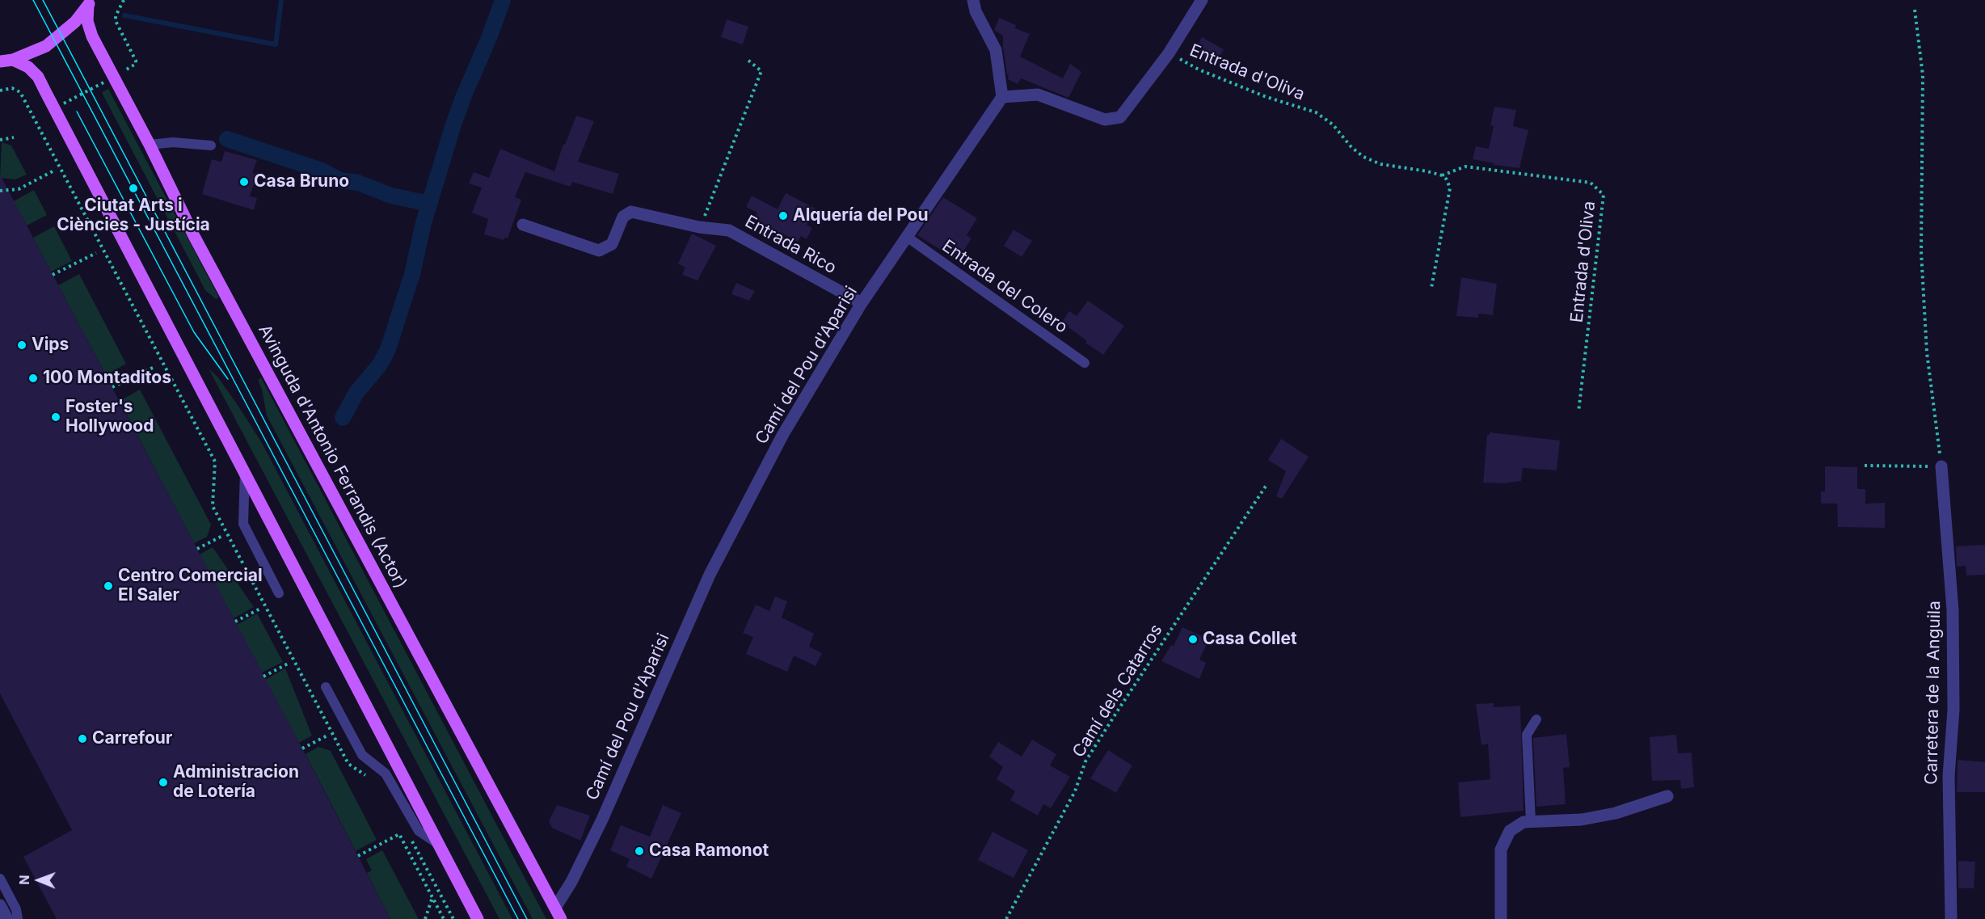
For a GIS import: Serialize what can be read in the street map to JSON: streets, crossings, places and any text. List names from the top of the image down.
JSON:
{
  "streets": {
    "main road": ["Avinguda d'Antonio Ferrandis (Actor)"],
    "street": ["Entrada Rico", "Camí del Pou d'Aparisi", "Carretera de la Anguila"],
    "lane": ["Entrada del Colero"],
    "path": ["Entrada d'Oliva", "Camí dels Catarros"]
  },
  "crossings": [
    ["Entrada Rico", "Camí del Pou d'Aparisi"],
    ["Entrada del Colero", "Camí del Pou d'Aparisi"],
    ["Camí del Pou d'Aparisi", "Avinguda d'Antonio Ferrandis (Actor)"]
  ],
  "places": [
    "Casa Bruno",
    "Ciutat Arts i Ciències - Justícia",
    "Alquería del Pou",
    "Vips",
    "100 Montaditos",
    "Foster's Hollywood",
    "Centro Comercial El Saler",
    "Casa Collet",
    "Carrefour",
    "Administracion de Lotería",
    "Casa Ramonot"
  ],
  "north": "left"
}
